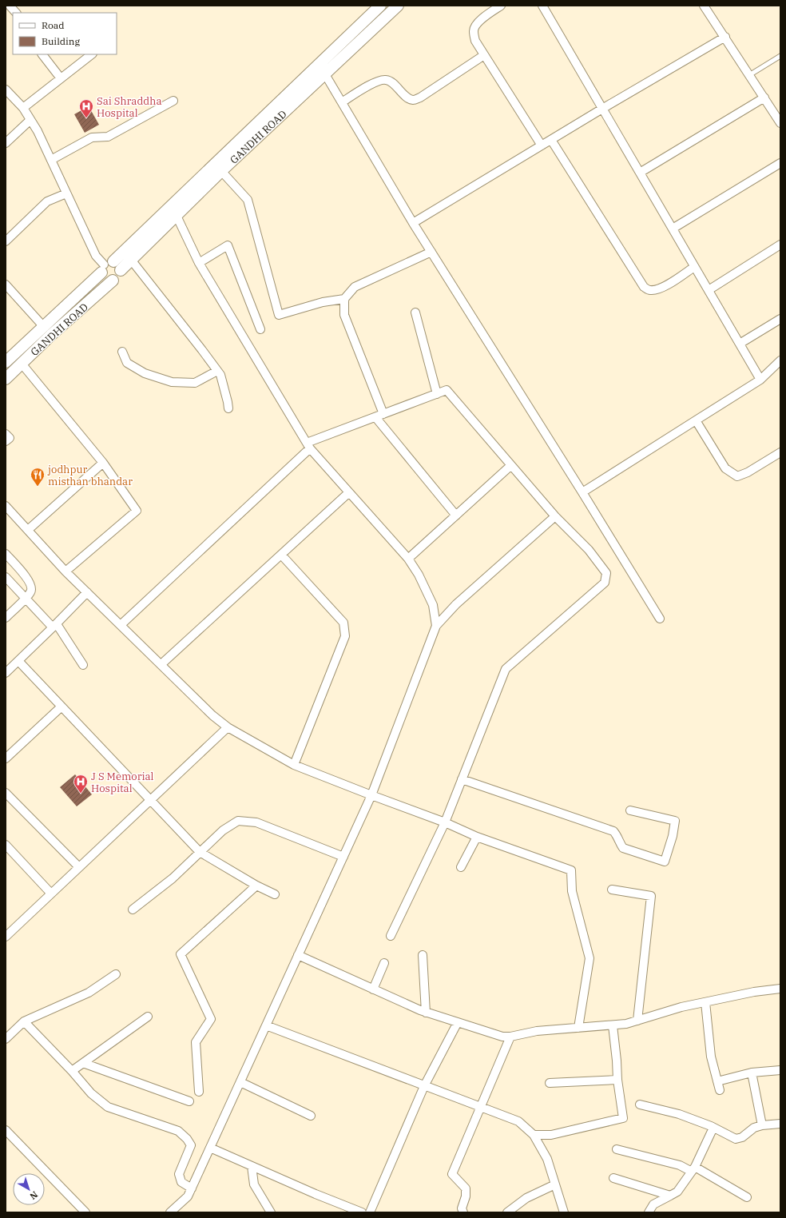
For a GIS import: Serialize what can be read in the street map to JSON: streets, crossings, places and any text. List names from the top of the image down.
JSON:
{
  "streets": {
    "main road": ["GANDHI ROAD"]
  },
  "places": {
    "hospital": ["Sai Shraddha Hospital", "J S Memorial Hospital"],
    "restaurant": ["jodhpur misthan bhandar"]
  },
  "legend": ["Road", "Building"],
  "north": "bottom right"
}
